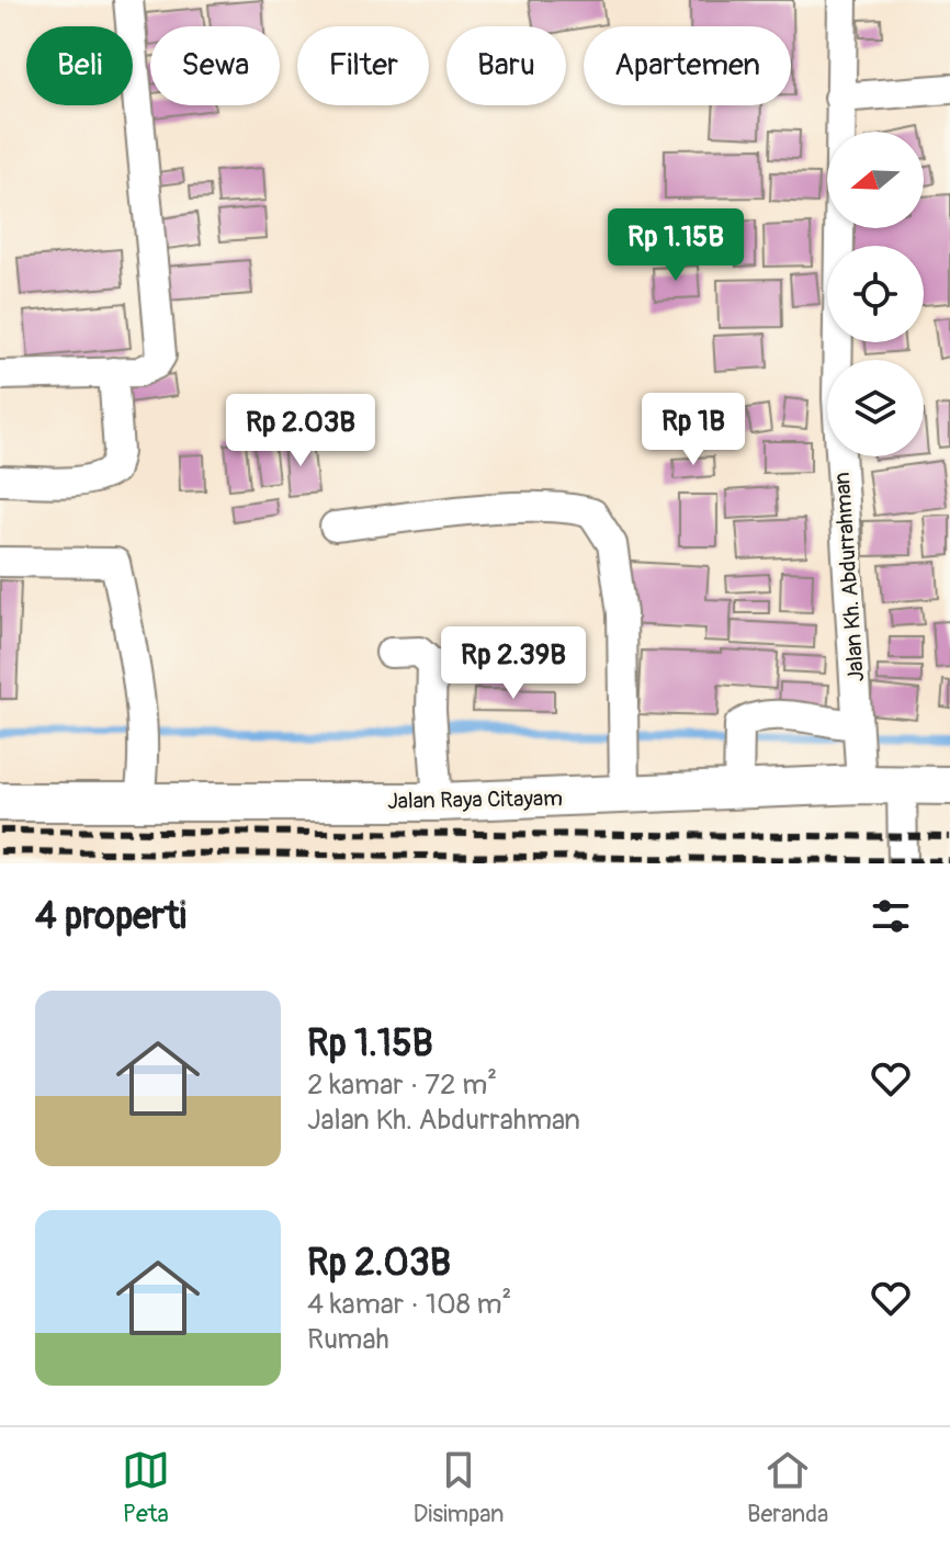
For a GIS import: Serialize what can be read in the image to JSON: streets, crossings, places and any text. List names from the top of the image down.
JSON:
{
  "streets": {
    "main road": ["Jalan Raya Citayam"],
    "street": ["Jalan Kh. Abdurrahman"]
  },
  "crossings": [
    ["Jalan Kh. Abdurrahman", "Jalan Raya Citayam"]
  ],
  "north": "left",
  "page": {
    "chip": [
      "Beli",
      "Sewa",
      "Filter",
      "Baru",
      "Apartemen"
    ],
    "price": [
      "Rp 1.15B",
      "Rp 1B",
      "Rp 2.03B",
      "Rp 2.39B"
    ],
    "heading": "4 properti",
    "list": [
      {
        "name": "Rp 1.15B",
        "note": "2 kamar · 72 m² · Jalan Kh. Abdurrahman"
      },
      {
        "name": "Rp 2.03B",
        "note": "4 kamar · 108 m² · Rumah"
      }
    ],
    "tabs": ["Peta", "Disimpan", "Beranda"]
  }
}
